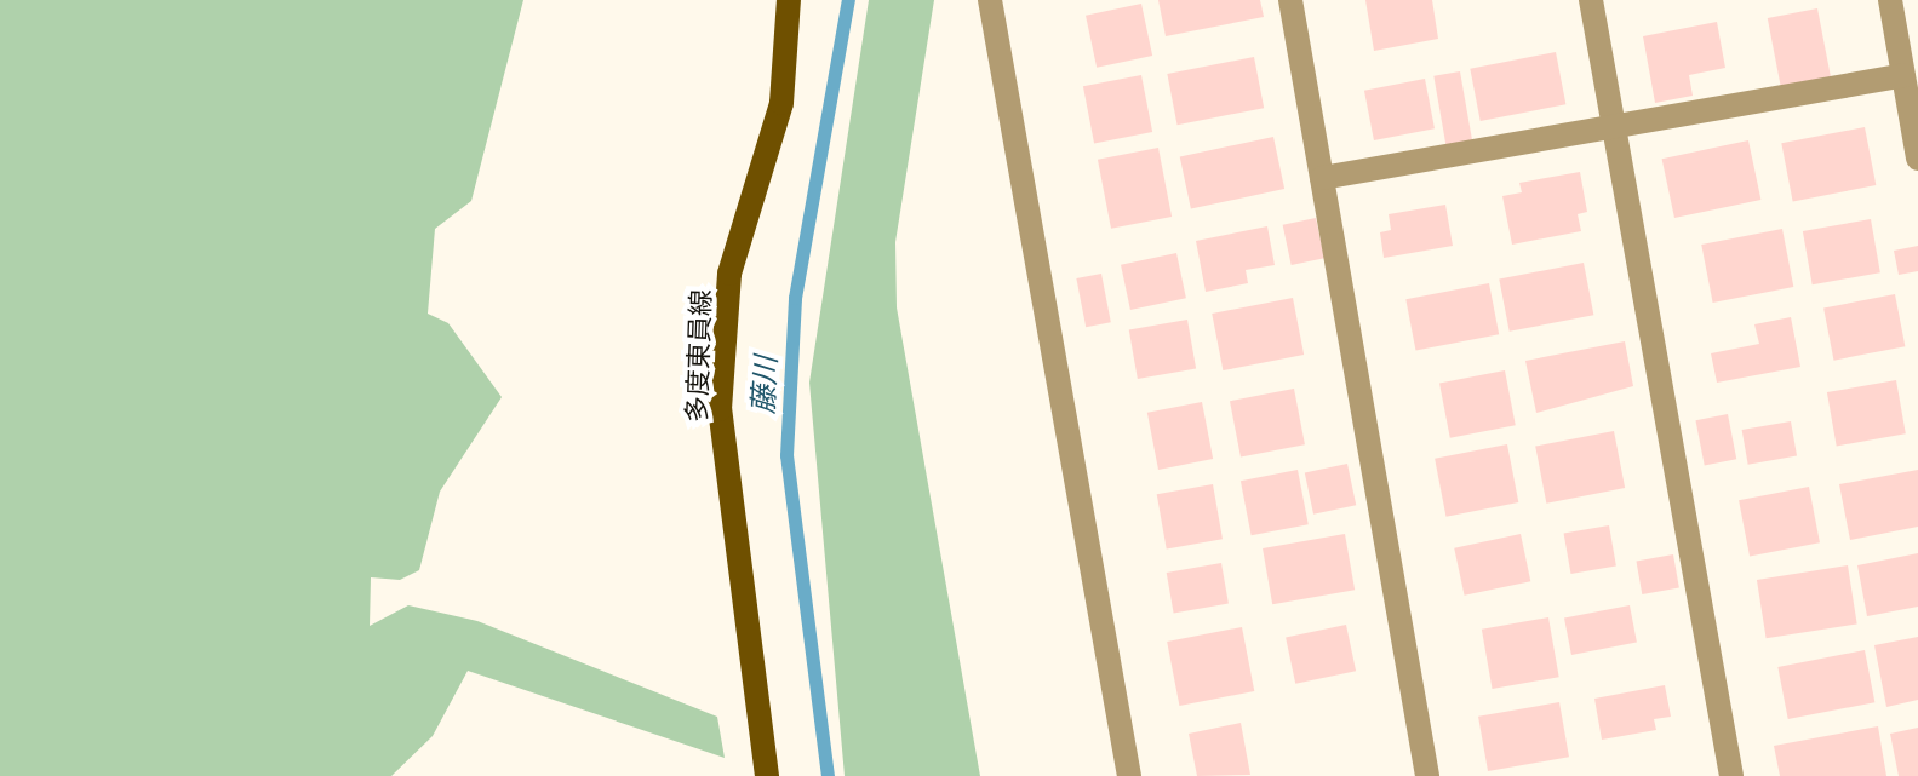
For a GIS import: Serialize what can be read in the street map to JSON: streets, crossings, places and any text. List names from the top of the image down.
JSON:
{
  "streets": {
    "main road": ["多度東員線"]
  },
  "water": ["藤川"]
}
